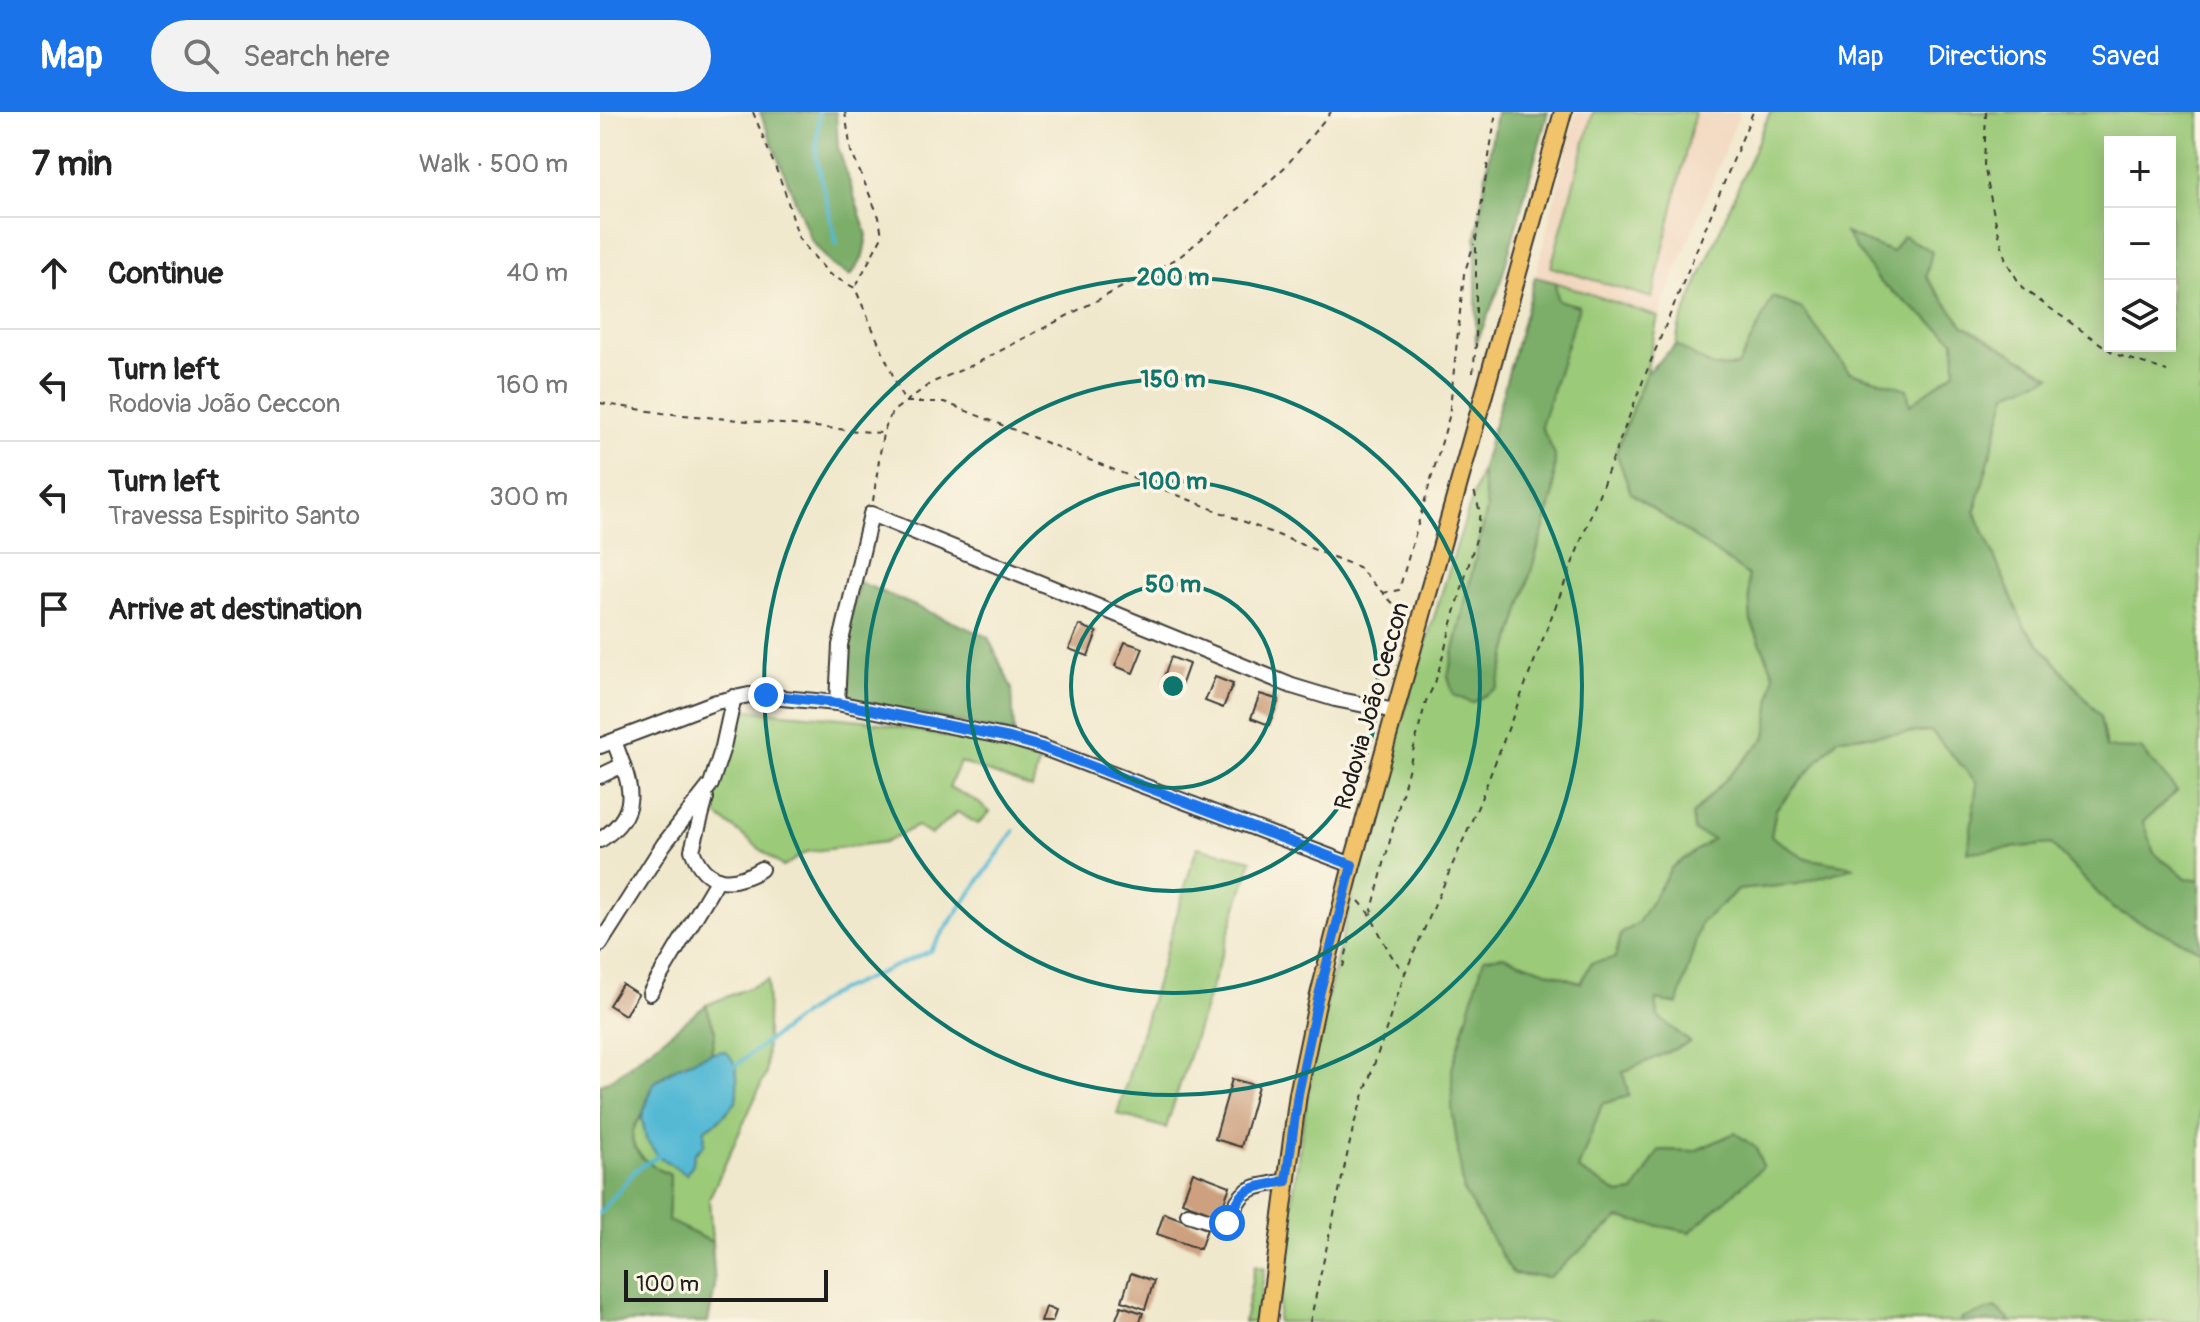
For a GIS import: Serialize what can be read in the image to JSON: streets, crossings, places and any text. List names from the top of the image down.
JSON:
{
  "streets": {
    "main road": ["Rodovia João Ceccon"]
  },
  "scale_bar": "100 m",
  "page": {
    "header": "Map",
    "search": "Search here",
    "nav": ["Map", "Directions", "Saved"],
    "heading": ["7 min", "Walk · 500 m"],
    "map_buttons": ["+", "−"],
    "list": [
      ["Continue", "40 m"],
      ["Turn left", "Rodovia João Ceccon", "160 m"],
      ["Turn left", "Travessa Espirito Santo", "300 m"],
      "Arrive at destination"
    ],
    "scale": "100 m"
  },
  "rings": [
    "200 m",
    "150 m",
    "100 m",
    "50 m"
  ]
}
